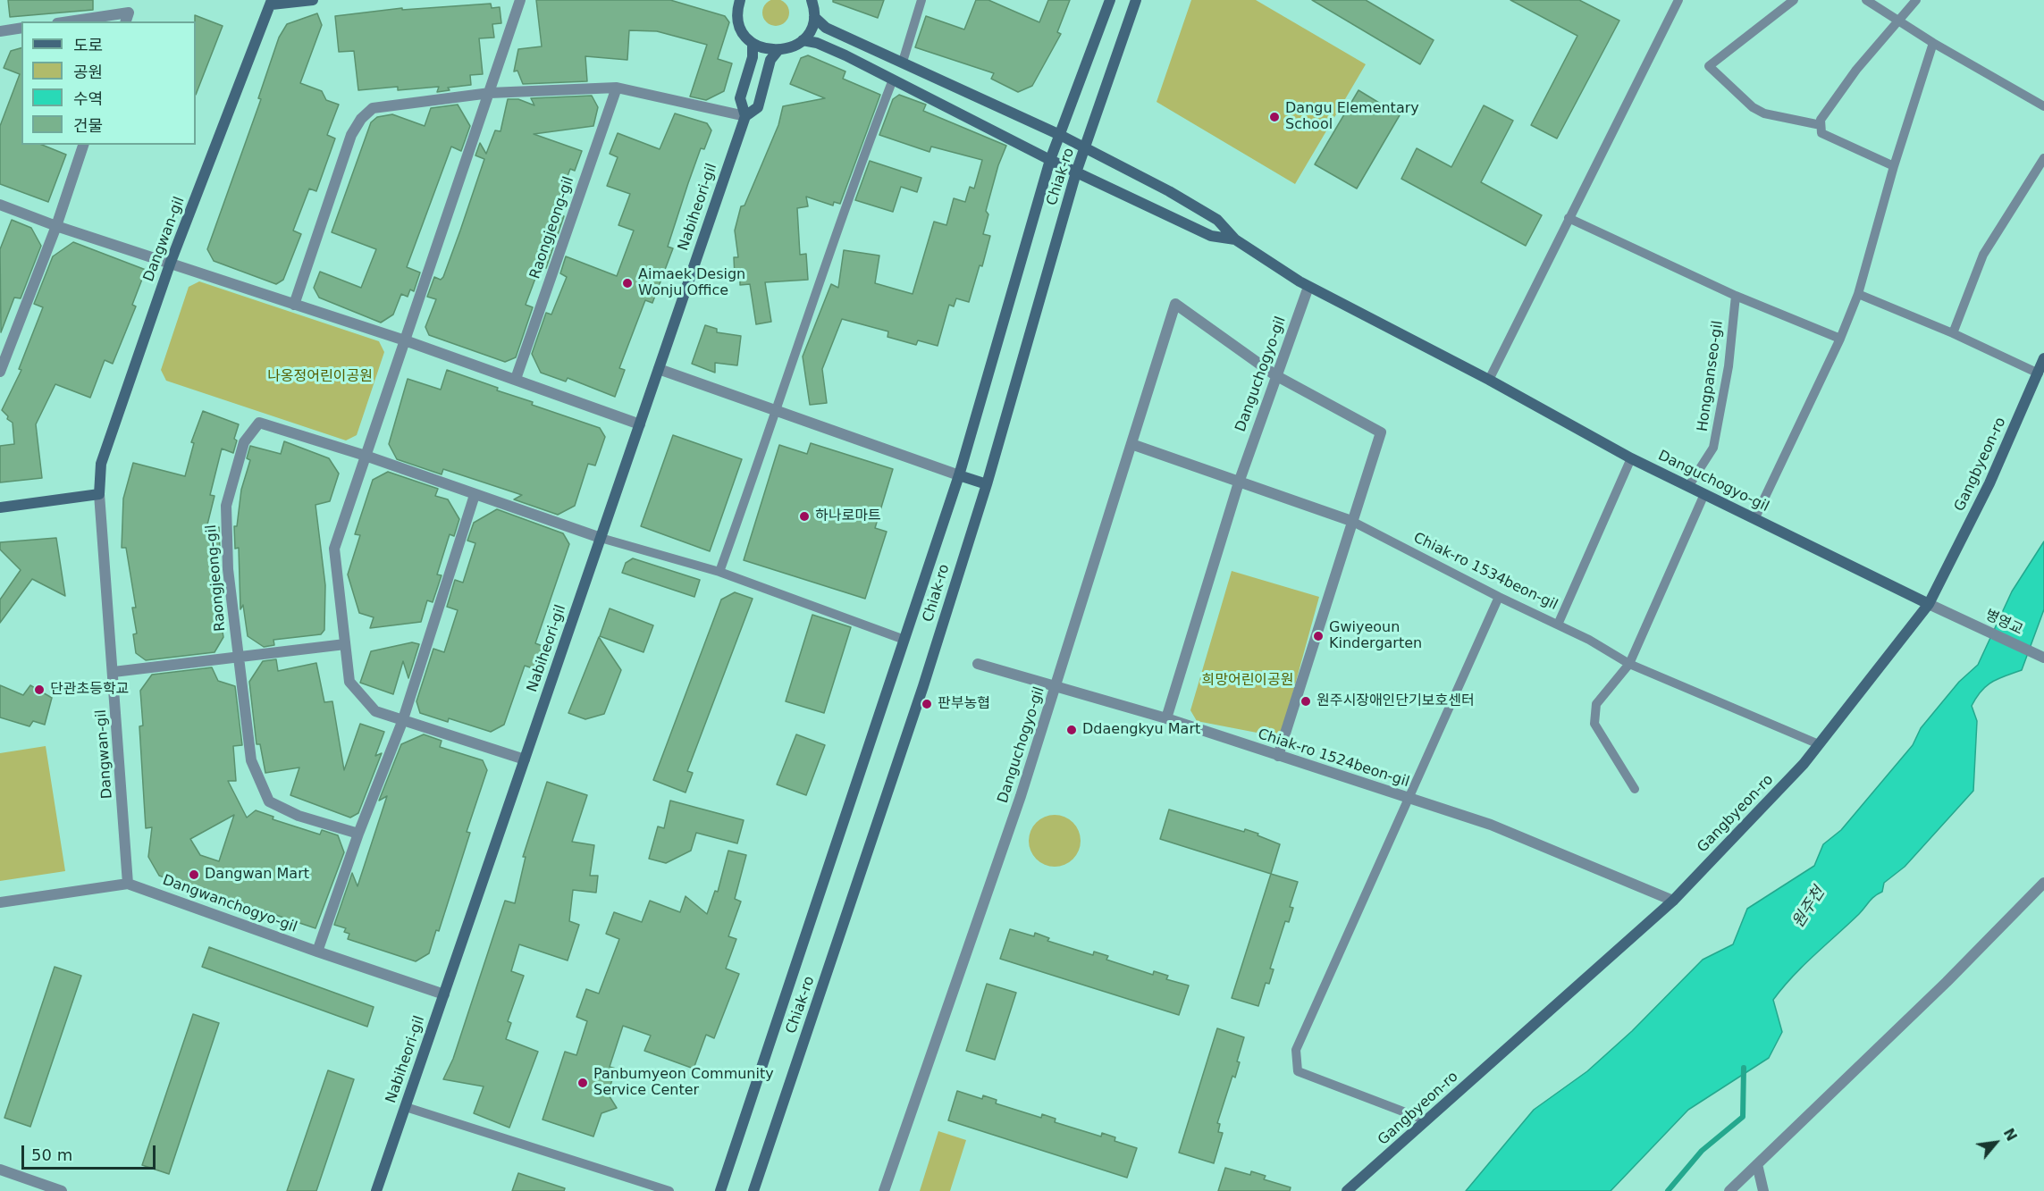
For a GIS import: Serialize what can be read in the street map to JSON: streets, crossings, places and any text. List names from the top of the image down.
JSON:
{
  "streets": {
    "street": [
      "Chiak-ro",
      "Nabiheori-gil",
      "Raongjeong-gil",
      "Dangwan-gil",
      "Danguchogyo-gil",
      "Gangbyeon-ro",
      "Chiak-ro 1534beon-gil",
      "병영교",
      "Chiak-ro 1524beon-gil",
      "Dangwanchogyo-gil"
    ],
    "lane": ["Hongpanseo-gil"]
  },
  "crossings": [
    ["Chiak-ro", "Danguchogyo-gil"],
    ["Nabiheori-gil", "Raongjeong-gil"],
    ["Nabiheori-gil", "Dangwanchogyo-gil"],
    ["Dangwan-gil", "Dangwanchogyo-gil"],
    ["Danguchogyo-gil", "Hongpanseo-gil"],
    ["Danguchogyo-gil", "Gangbyeon-ro"],
    ["Danguchogyo-gil", "Chiak-ro 1534beon-gil"],
    ["Danguchogyo-gil", "병영교"],
    ["Danguchogyo-gil", "Chiak-ro 1524beon-gil"],
    ["Gangbyeon-ro", "Chiak-ro 1534beon-gil"],
    ["Gangbyeon-ro", "병영교"],
    ["Gangbyeon-ro", "Chiak-ro 1524beon-gil"]
  ],
  "water": ["원주천"],
  "parks": ["나옹정어린이공원", "희망어린이공원"],
  "places": [
    "Dangu Elementary School",
    "Aimaek Design Wonju Office",
    "하나로마트",
    "Gwiyeoun Kindergarten",
    "단관초등학교",
    "원주시장애인단기보호센터",
    "판부농협",
    "Ddaengkyu Mart",
    "Dangwan Mart",
    "Panbumyeon Community Service Center"
  ],
  "legend": [
    "도로",
    "공원",
    "수역",
    "건물"
  ],
  "scale_bar": "50 m",
  "north": "top right"
}
